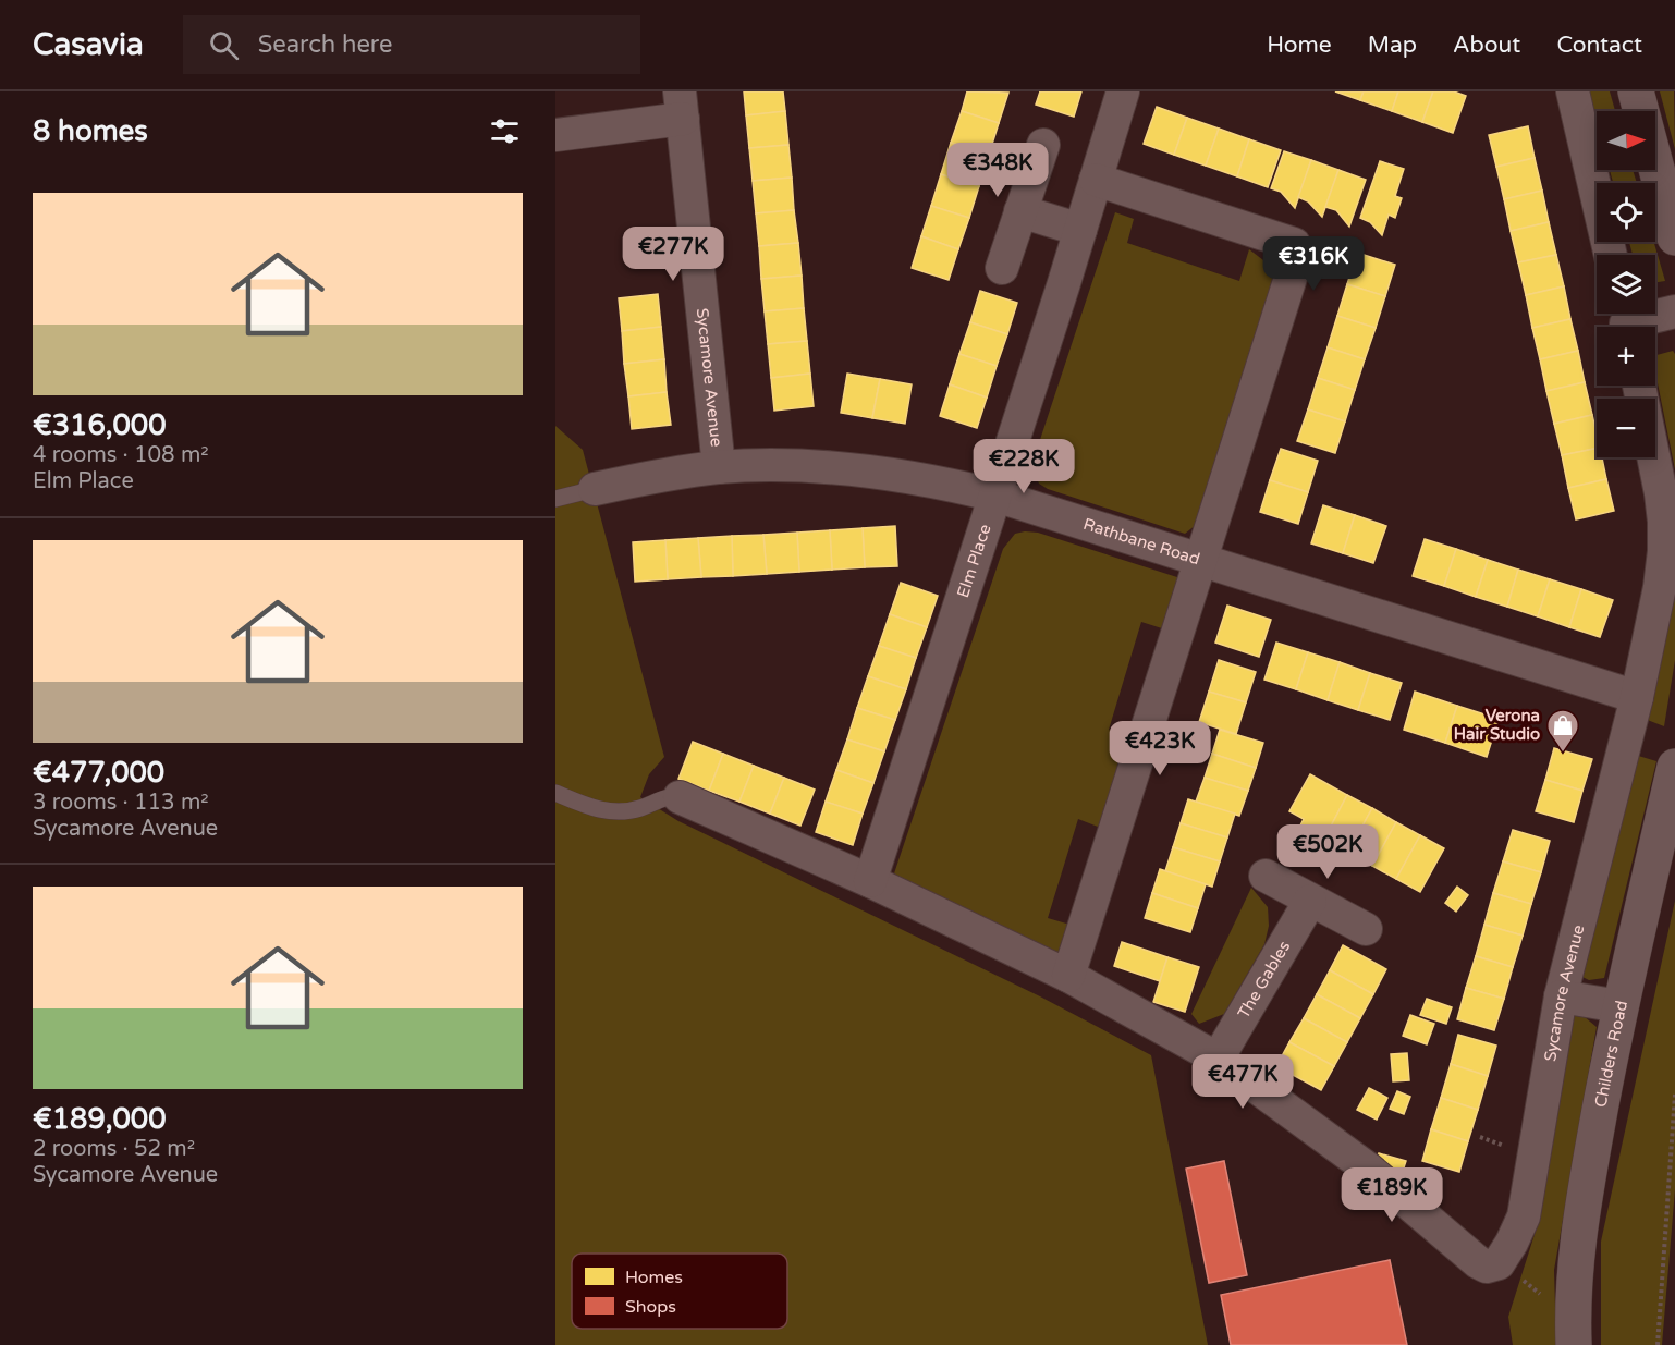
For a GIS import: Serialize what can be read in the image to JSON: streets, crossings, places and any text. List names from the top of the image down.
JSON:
{
  "streets": {
    "main road": ["Childers Road"],
    "street": [
      "Sycamore Avenue",
      "Rathbane Road",
      "Elm Place",
      "The Gables"
    ]
  },
  "crossings": [
    ["Sycamore Avenue", "Rathbane Road"],
    ["Rathbane Road", "Elm Place"]
  ],
  "places": {
    "shop": ["Verona Hair Studio"]
  },
  "legend": ["Homes", "Shops"],
  "north": "right",
  "page": {
    "header": "Casavia",
    "search": "Search here",
    "nav": [
      "Home",
      "Map",
      "About",
      "Contact"
    ],
    "heading": "8 homes",
    "map_buttons": ["+", "−"],
    "price": [
      "€348K",
      "€277K",
      "€316K",
      "€228K",
      "€423K",
      "€502K",
      "€477K",
      "€189K"
    ],
    "list": [
      {
        "name": "€316,000",
        "note": "4 rooms · 108 m² · Elm Place"
      },
      {
        "name": "€477,000",
        "note": "3 rooms · 113 m² · Sycamore Avenue"
      },
      {
        "name": "€189,000",
        "note": "2 rooms · 52 m² · Sycamore Avenue"
      }
    ]
  }
}
